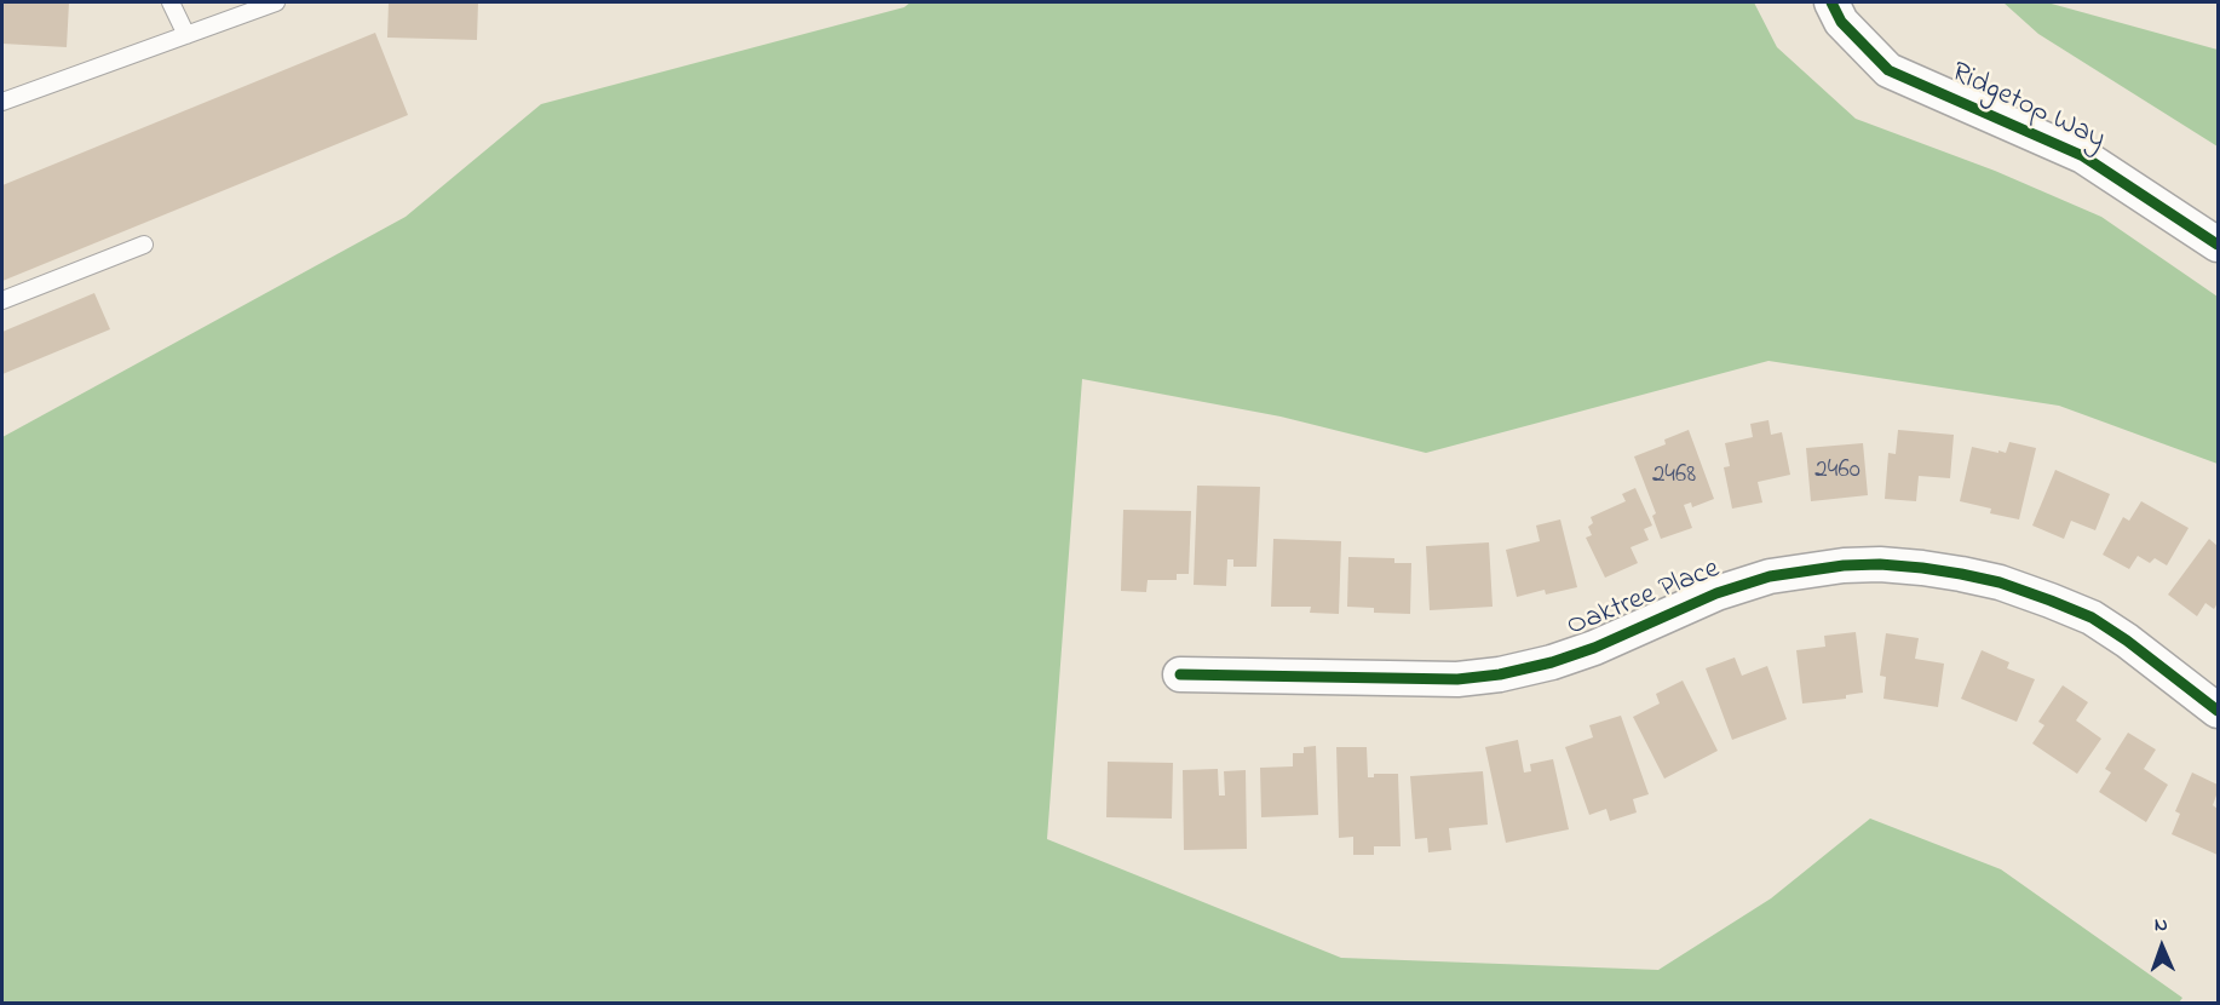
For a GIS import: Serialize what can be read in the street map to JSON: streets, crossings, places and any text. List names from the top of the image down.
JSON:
{
  "streets": {
    "street": ["Ridgetop Way", "Oaktree Place"]
  },
  "house_numbers": ["2460", "2468"],
  "north": "top"
}
